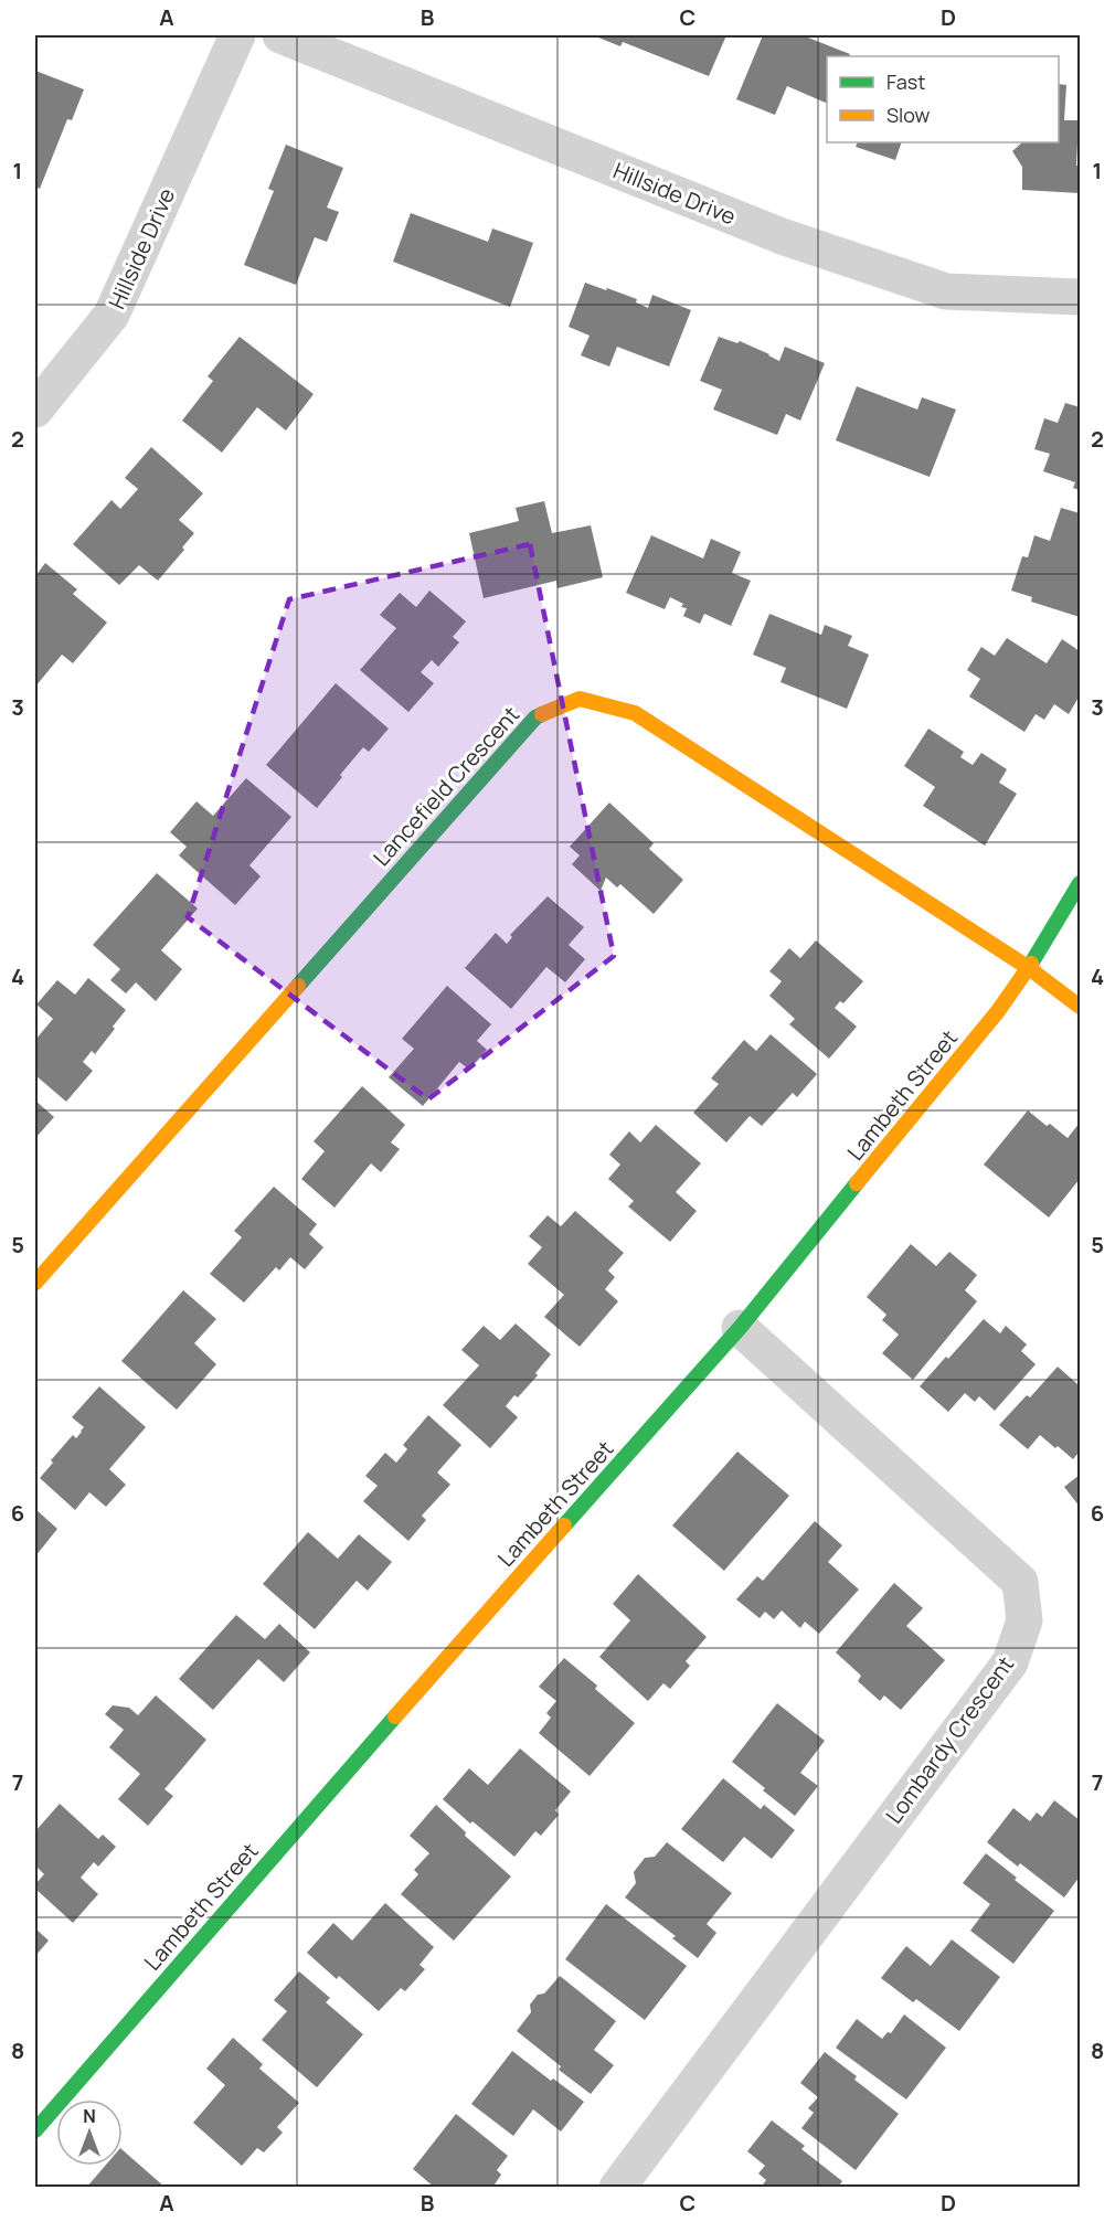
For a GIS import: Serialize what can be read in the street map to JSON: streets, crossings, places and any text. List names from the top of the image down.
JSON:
{
  "streets": {
    "street": [
      "Hillside Drive",
      "Lancefield Crescent",
      "Lambeth Street",
      "Lombardy Crescent"
    ]
  },
  "crossings": [
    ["Lancefield Crescent", "Lambeth Street"],
    ["Lambeth Street", "Lombardy Crescent"]
  ],
  "legend": ["Fast", "Slow"],
  "north": "top",
  "grid": {
    "columns": [
      "A",
      "B",
      "C",
      "D"
    ],
    "rows": [
      "1",
      "2",
      "3",
      "4",
      "5",
      "6",
      "7",
      "8"
    ]
  }
}
